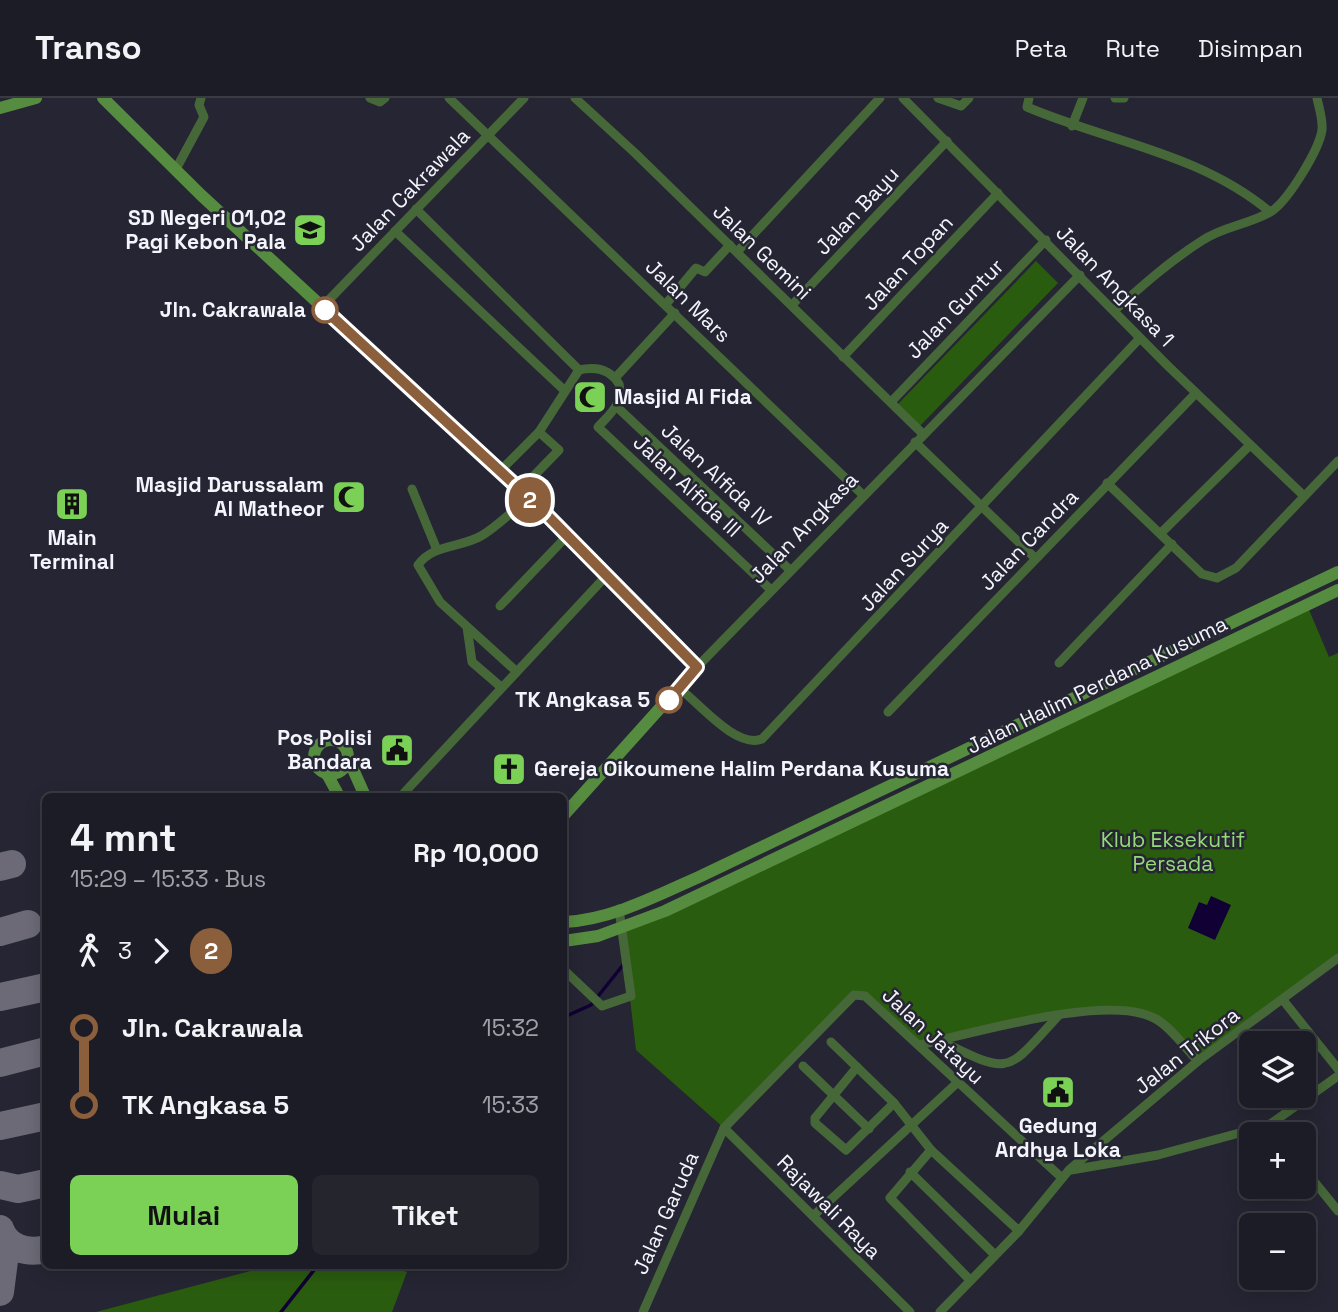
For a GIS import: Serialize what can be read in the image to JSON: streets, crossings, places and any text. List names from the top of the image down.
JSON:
{
  "streets": {
    "street": [
      "Jalan Cakrawala",
      "Jalan Bayu",
      "Jalan Gemini",
      "Jalan Topan",
      "Jalan Angkasa 1",
      "Jalan Mars",
      "Jalan Guntur",
      "Jalan Alfida IV",
      "Jalan Alfida III",
      "Jalan Angkasa",
      "Jalan Candra",
      "Jalan Surya",
      "Jalan Halim Perdana Kusuma",
      "Jalan Jatayu",
      "Jalan Trikora",
      "Rajawali Raya",
      "Jalan Garuda"
    ]
  },
  "crossings": [
    ["Jalan Cakrawala", "Jalan Mars"],
    ["Jalan Bayu", "Jalan Gemini"],
    ["Jalan Bayu", "Jalan Angkasa 1"],
    ["Jalan Gemini", "Jalan Topan"],
    ["Jalan Gemini", "Jalan Guntur"],
    ["Jalan Gemini", "Jalan Angkasa"],
    ["Jalan Topan", "Jalan Angkasa 1"],
    ["Jalan Angkasa 1", "Jalan Guntur"],
    ["Jalan Angkasa 1", "Jalan Angkasa"],
    ["Jalan Angkasa 1", "Jalan Candra"],
    ["Jalan Angkasa 1", "Jalan Surya"],
    ["Jalan Mars", "Jalan Angkasa"],
    ["Jalan Alfida IV", "Jalan Alfida III"],
    ["Jalan Alfida IV", "Jalan Angkasa"],
    ["Jalan Alfida III", "Jalan Angkasa"],
    ["Jalan Angkasa", "Jalan Surya"],
    ["Jalan Jatayu", "Jalan Trikora"],
    ["Jalan Jatayu", "Rajawali Raya"],
    ["Jalan Jatayu", "Jalan Garuda"],
    ["Rajawali Raya", "Jalan Garuda"]
  ],
  "parks": ["Klub Eksekutif Persada"],
  "places": {
    "school or university": ["SD Negeri 01,02 Pagi Kebon Pala"],
    "other": ["Jln. Cakrawala", "TK Angkasa 5"],
    "mosque": ["Masjid Al Fida", "Masjid Darussalam Al Matheor"],
    "building": ["Main Terminal"],
    "public building": ["Pos Polisi Bandara", "Gedung Ardhya Loka"],
    "church": ["Gereja Oikoumene Halim Perdana Kusuma"]
  },
  "lines": ["bus line 2"],
  "page": {
    "header": "Transo",
    "nav": ["Peta", "Rute", "Disimpan"],
    "on_map": "2",
    "heading": ["4 mnt", "15:29 – 15:33 · Bus", "Rp 10,000"],
    "legs": ["3", "2"],
    "list": [
      {
        "name": "Jln. Cakrawala",
        "value": "15:32"
      },
      {
        "name": "TK Angkasa 5",
        "value": "15:33"
      }
    ],
    "map_buttons": ["+", "−"],
    "buttons": ["Mulai", "Tiket"]
  }
}
